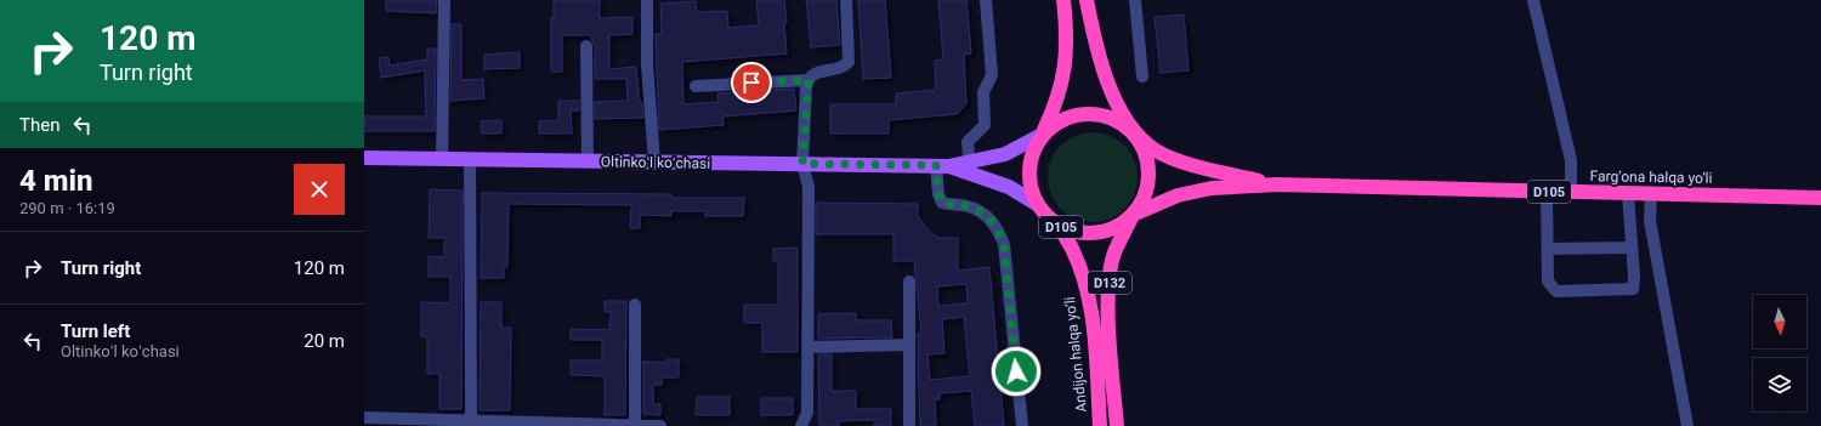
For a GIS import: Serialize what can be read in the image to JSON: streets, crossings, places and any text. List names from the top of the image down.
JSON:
{
  "streets": {
    "highway": [
      "Farg‘ona halqa yo‘li",
      "D105",
      "D132",
      "Andijon halqa yo‘li"
    ],
    "main road": ["Oltinkoʻl koʻchasi"]
  },
  "crossings": [
    ["Oltinkoʻl koʻchasi", "Farg‘ona halqa yo‘li"],
    ["Oltinkoʻl koʻchasi", "D105"],
    ["Oltinkoʻl koʻchasi", "D132"],
    ["Oltinkoʻl koʻchasi", "Andijon halqa yo‘li"],
    ["Farg‘ona halqa yo‘li", "D105"],
    ["Farg‘ona halqa yo‘li", "D132"],
    ["Farg‘ona halqa yo‘li", "Andijon halqa yo‘li"],
    ["D105", "D132"],
    ["D105", "Andijon halqa yo‘li"],
    ["D132", "Andijon halqa yo‘li"]
  ],
  "north": "bottom",
  "page": {
    "turn": ["120 m", "Turn right"],
    "then": "Then",
    "heading": ["4 min", "290 m · 16:19"],
    "list": [
      {
        "name": "Turn right",
        "value": "120 m"
      },
      {
        "name": "Turn left",
        "note": "Oltinkoʻl koʻchasi",
        "value": "20 m"
      }
    ]
  }
}
